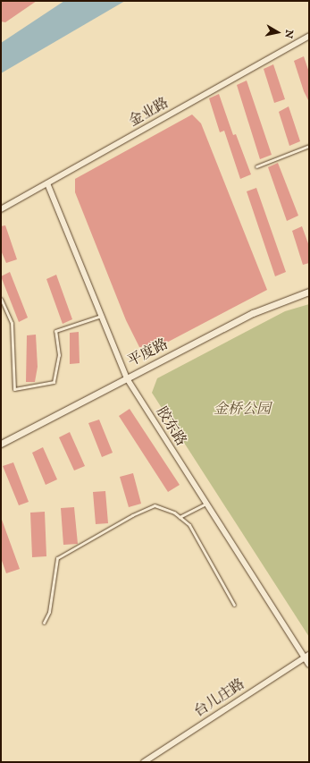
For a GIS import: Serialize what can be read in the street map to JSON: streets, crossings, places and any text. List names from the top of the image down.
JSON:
{
  "streets": {
    "street": [
      "金业路",
      "平度路",
      "胶东路",
      "台儿庄路"
    ]
  },
  "crossings": [
    ["金业路", "胶东路"],
    ["平度路", "胶东路"],
    ["胶东路", "台儿庄路"]
  ],
  "parks": ["金桥公园"],
  "north": "right"
}
